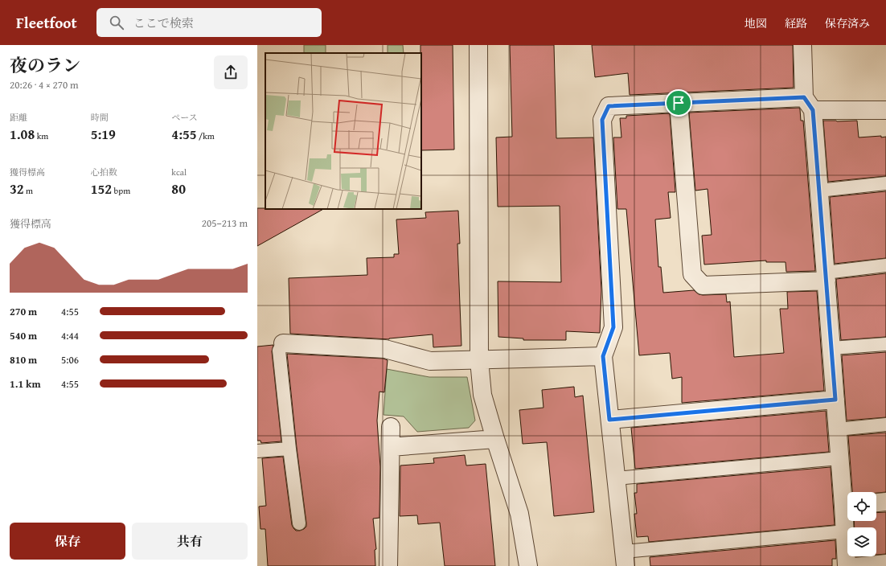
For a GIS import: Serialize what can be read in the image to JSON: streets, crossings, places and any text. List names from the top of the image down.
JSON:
{
  "page": {
    "header": "Fleetfoot",
    "search": "ここで検索",
    "nav": ["地図", "経路", "保存済み"],
    "heading": ["夜のラン", "20:26 · 4 × 270 m"],
    "stats": [
      ["距離", "1.08 km"],
      ["時間", "5:19"],
      ["ペース", "4:55 /km"],
      ["獲得標高", "32 m"],
      ["心拍数", "152 bpm"],
      ["kcal", "80"]
    ],
    "chart": ["獲得標高", "205–213 m"],
    "list": [
      {
        "name": "270 m",
        "note": "4:55"
      },
      {
        "name": "540 m",
        "note": "4:44"
      },
      {
        "name": "810 m",
        "note": "5:06"
      },
      {
        "name": "1.1 km",
        "note": "4:55"
      }
    ],
    "buttons": ["保存", "共有"]
  }
}
